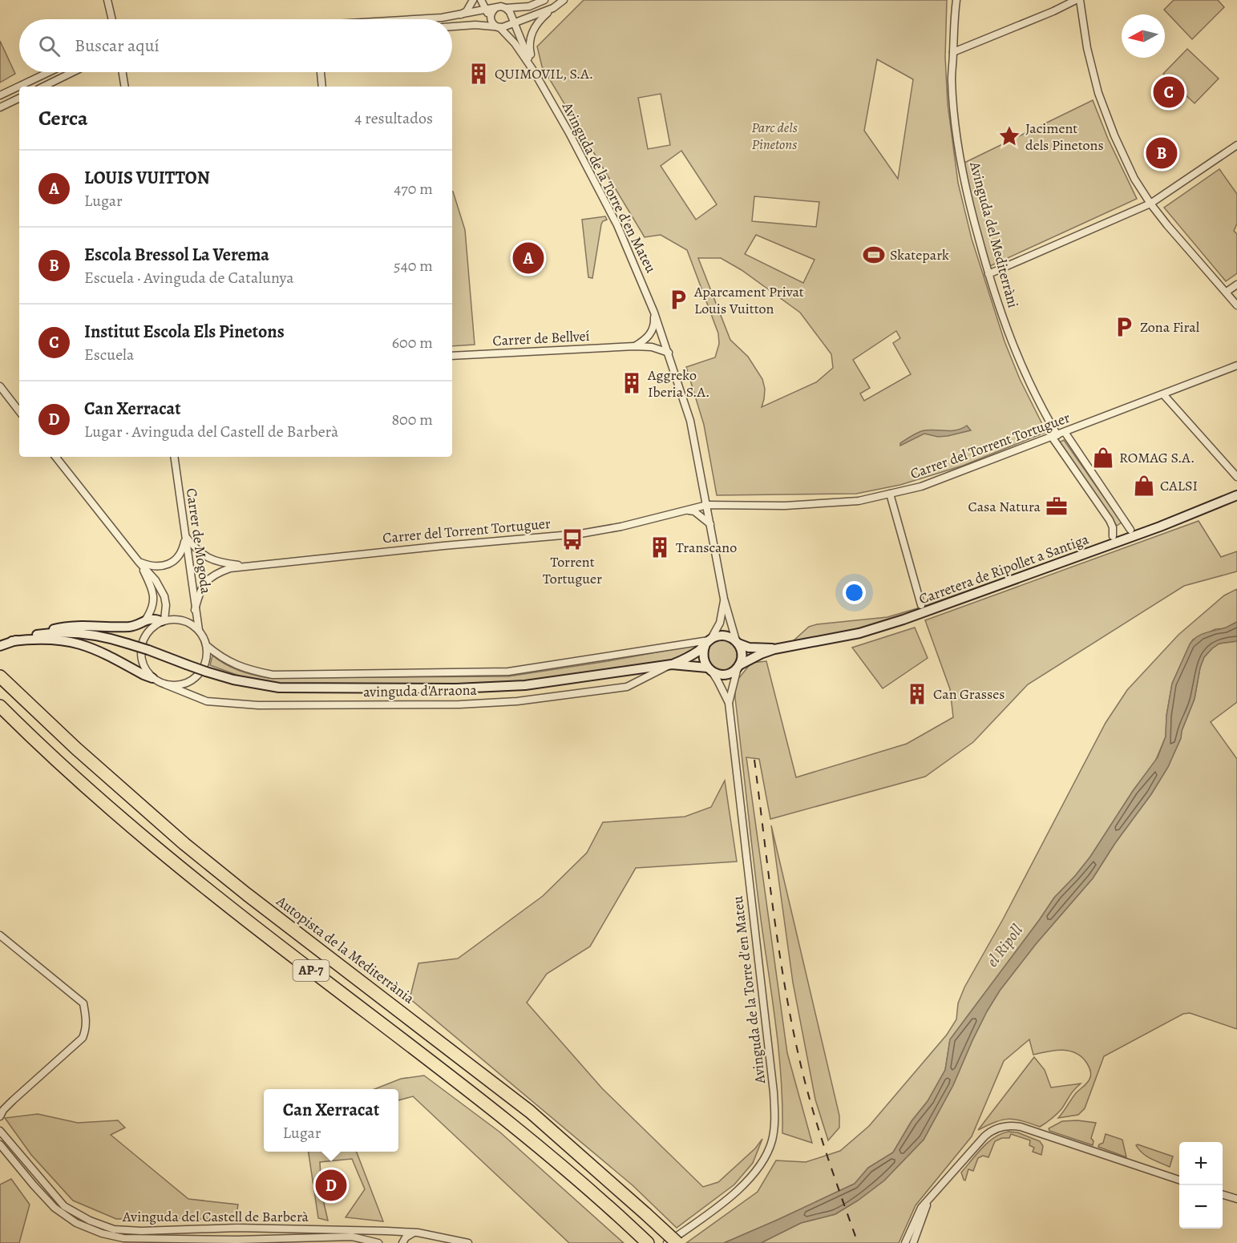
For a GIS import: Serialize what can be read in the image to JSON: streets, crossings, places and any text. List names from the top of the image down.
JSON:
{
  "streets": {
    "highway": ["Autopista de la Mediterrània", "AP-7"],
    "main road": ["Carretera de Ripollet a Santiga"],
    "street": [
      "Avinguda de la Torre d'en Mateu",
      "Avinguda del Mediterràni",
      "Carrer de Bellveí",
      "Carrer del Torrent Tortuguer",
      "Carrer de Mogoda",
      "avinguda d'Arraona",
      "Avinguda del Castell de Barberà"
    ]
  },
  "crossings": [
    ["Avinguda de la Torre d'en Mateu", "Carrer de Bellveí"],
    ["Avinguda de la Torre d'en Mateu", "Carrer del Torrent Tortuguer"],
    ["Avinguda de la Torre d'en Mateu", "avinguda d'Arraona"],
    ["Avinguda de la Torre d'en Mateu", "Autopista de la Mediterrània"],
    ["Avinguda del Mediterràni", "Carrer del Torrent Tortuguer"],
    ["Carrer del Torrent Tortuguer", "Carrer de Mogoda"],
    ["Carrer de Mogoda", "avinguda d'Arraona"]
  ],
  "water": ["el Ripoll"],
  "parks": ["Parc dels Pinetons"],
  "places": {
    "building": [
      "QUIMOVIL, S.A.",
      "Aggreko Iberia S.A.",
      "Transcano",
      "Can Grasses"
    ],
    "place": ["Jaciment dels Pinetons"],
    "sports": ["Skatepark"],
    "parking": ["Aparcament Privat Louis Vuitton", "Zona Firal"],
    "shop": ["ROMAG S.A.", "CALSI"],
    "office": ["Casa Natura"],
    "bus stop": ["Torrent Tortuguer"]
  },
  "north": "left",
  "page": {
    "search": "Buscar aquí",
    "pins": [
      "C",
      "B",
      "A",
      "D"
    ],
    "heading": ["Cerca", "4 resultados"],
    "list": [
      {
        "mark": "A",
        "name": "LOUIS VUITTON",
        "note": "Lugar",
        "value": "470 m"
      },
      {
        "mark": "B",
        "name": "Escola Bressol La Verema",
        "note": "Escuela · Avinguda de Catalunya",
        "value": "540 m"
      },
      {
        "mark": "C",
        "name": "Institut Escola Els Pinetons",
        "note": "Escuela",
        "value": "600 m"
      },
      {
        "mark": "D",
        "name": "Can Xerracat",
        "note": "Lugar · Avinguda del Castell de Barberà",
        "value": "800 m"
      }
    ],
    "popup": ["Can Xerracat", "Lugar"],
    "map_buttons": ["+", "−"]
  }
}
